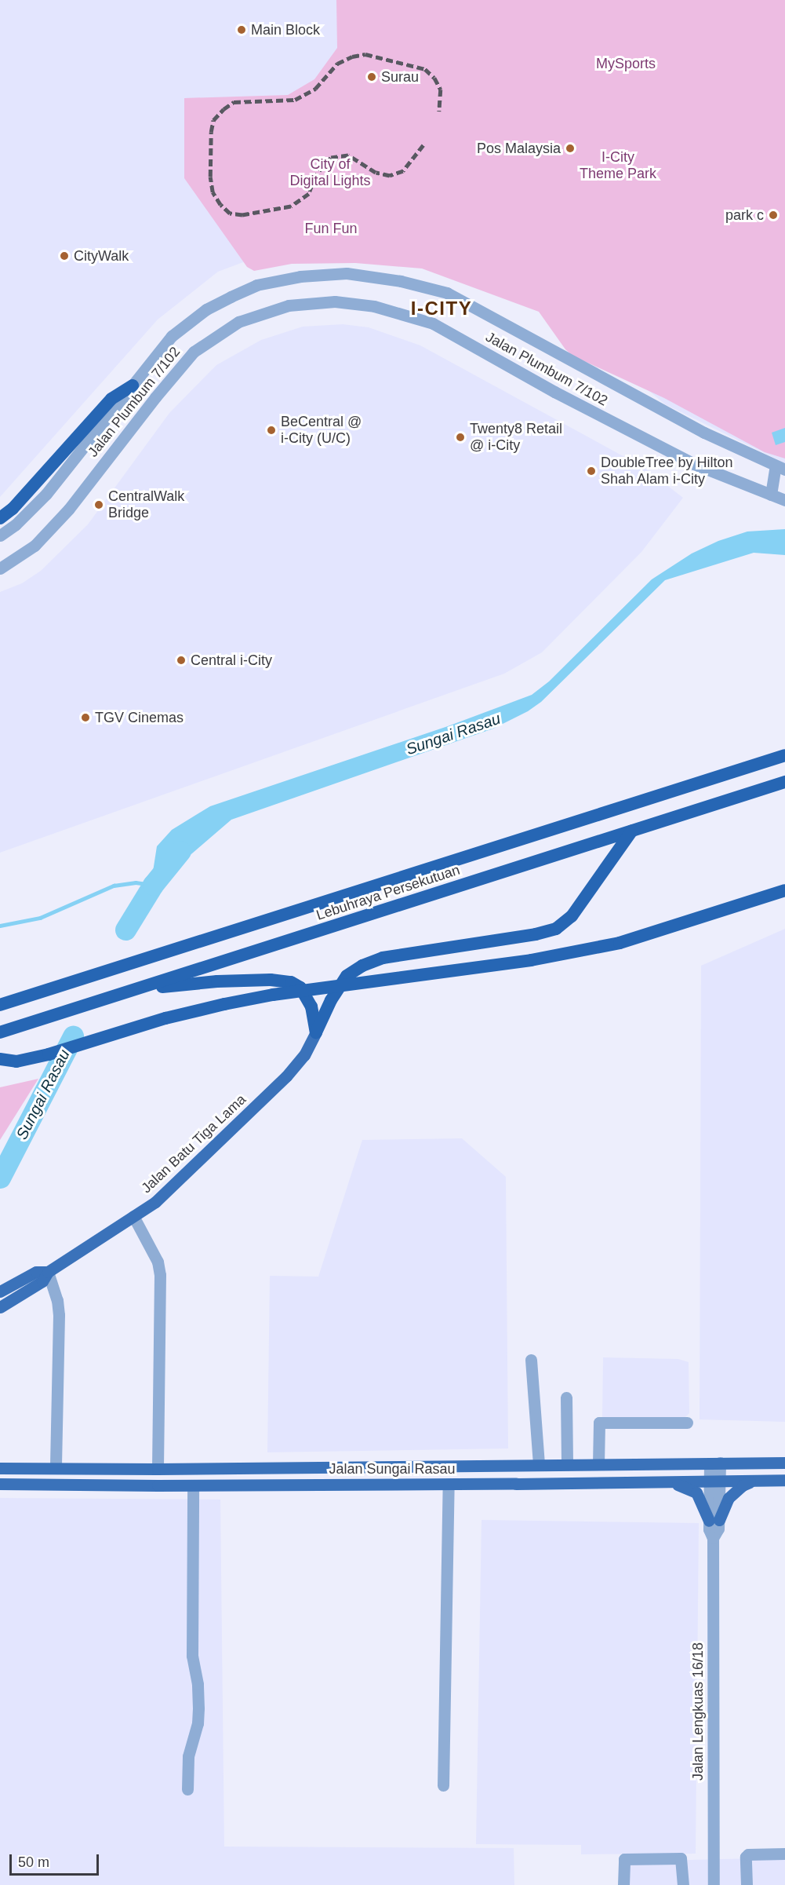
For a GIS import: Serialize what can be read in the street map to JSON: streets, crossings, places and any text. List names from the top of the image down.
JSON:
{
  "streets": {
    "highway": ["Lebuhraya Persekutuan"],
    "main road": ["Jalan Batu Tiga Lama", "Jalan Sungai Rasau"],
    "street": ["Jalan Plumbum 7/102", "Jalan Lengkuas 16/18"]
  },
  "crossings": [
    ["Jalan Sungai Rasau", "Jalan Lengkuas 16/18"]
  ],
  "districts": ["I-CITY"],
  "water": ["Sungai Rasau"],
  "parks": [
    "MySports",
    "I-City Theme Park",
    "City of Digital Lights",
    "Fun Fun"
  ],
  "places": [
    "Main Block",
    "Surau",
    "Pos Malaysia",
    "park c",
    "CityWalk",
    "BeCentral @ i-City (U/C)",
    "Twenty8 Retail @ i-City",
    "DoubleTree by Hilton Shah Alam i-City",
    "CentralWalk Bridge",
    "Central i-City",
    "TGV Cinemas"
  ],
  "scale_bar": "50 m"
}
